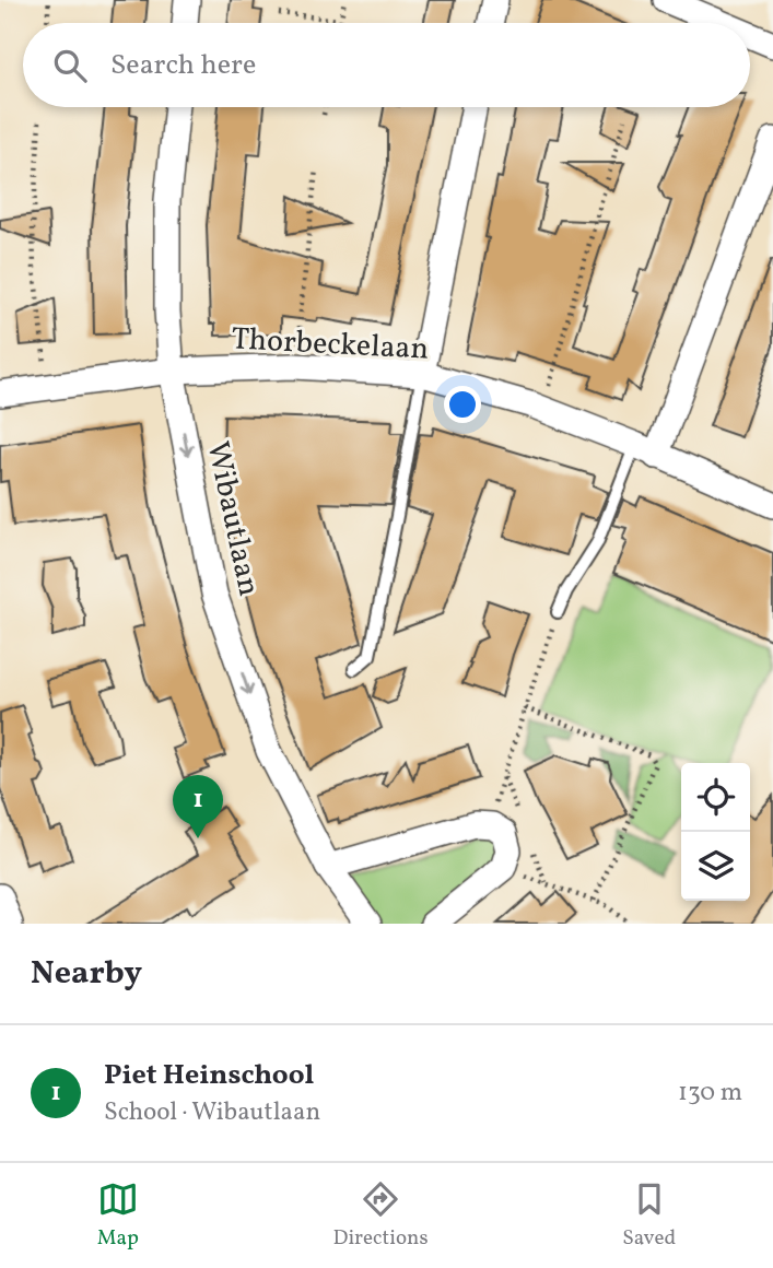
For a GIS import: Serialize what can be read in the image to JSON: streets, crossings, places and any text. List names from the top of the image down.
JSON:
{
  "streets": {
    "street": ["Thorbeckelaan", "Wibautlaan"]
  },
  "crossings": [
    ["Thorbeckelaan", "Wibautlaan"]
  ],
  "one_way": ["Wibautlaan"],
  "page": {
    "search": "Search here",
    "pins": "1",
    "heading": "Nearby",
    "list": [
      {
        "mark": "1",
        "name": "Piet Heinschool",
        "note": "School · Wibautlaan",
        "value": "130 m"
      }
    ],
    "nav": ["Map", "Directions", "Saved"]
  }
}
